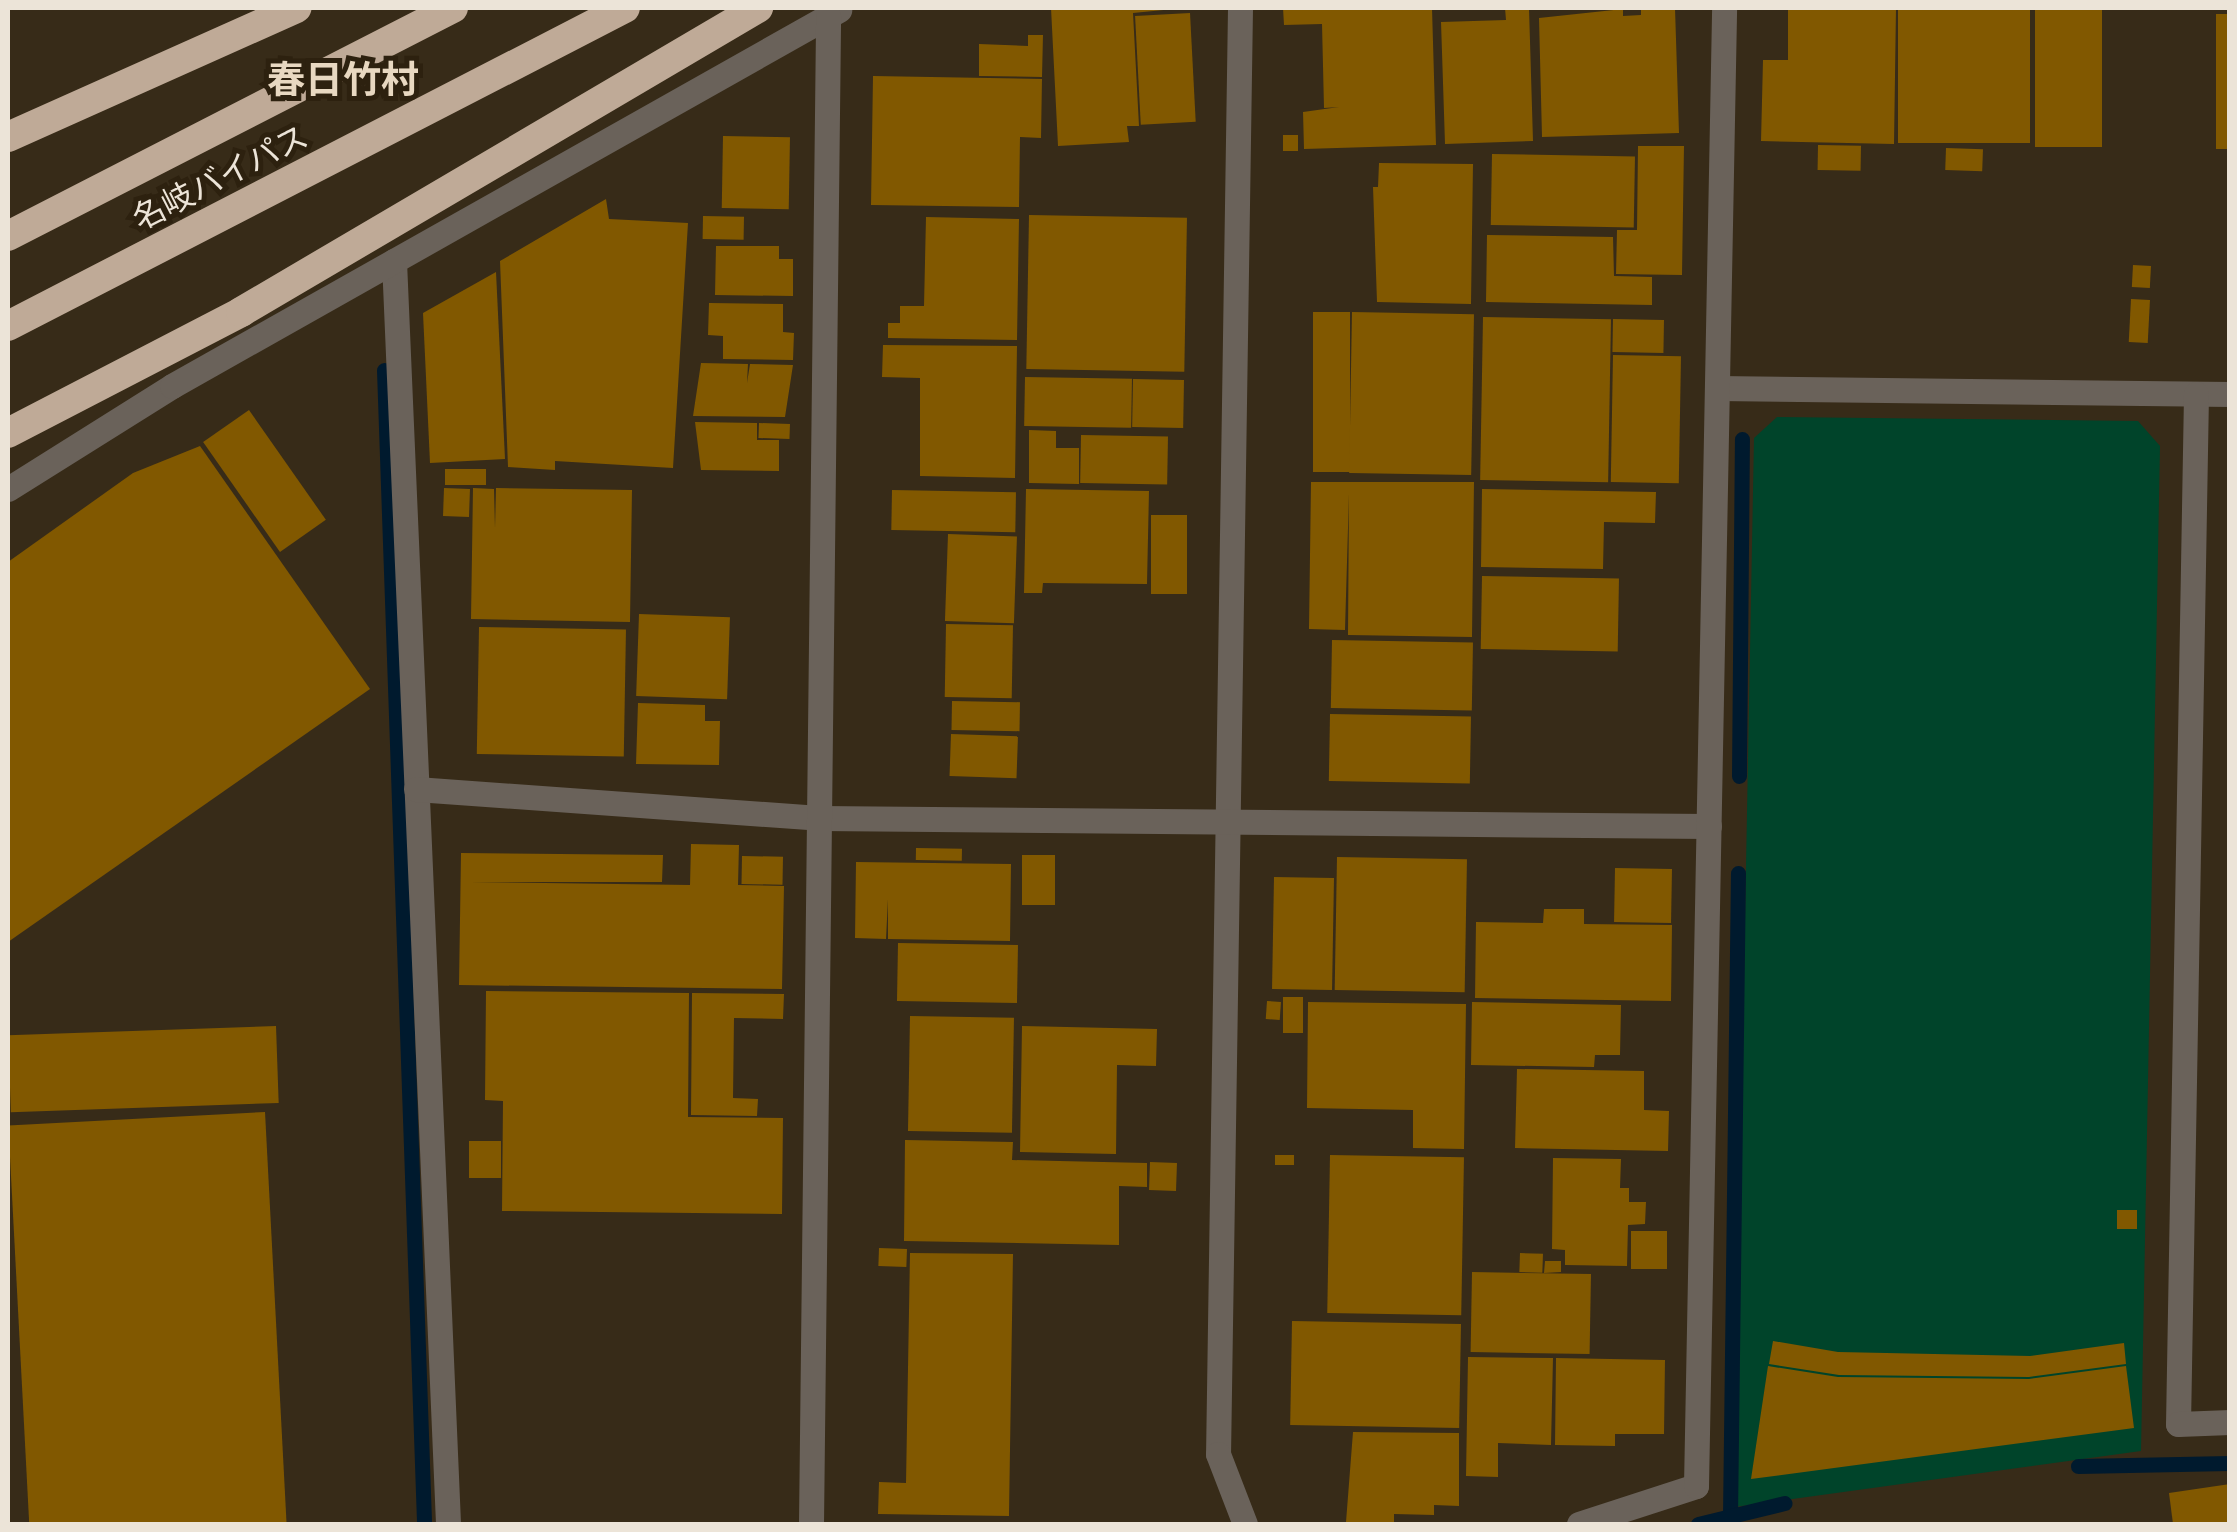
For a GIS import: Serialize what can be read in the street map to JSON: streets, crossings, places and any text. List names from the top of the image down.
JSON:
{
  "streets": {
    "highway": ["名岐バイパス"]
  },
  "districts": ["春日竹村"]
}
